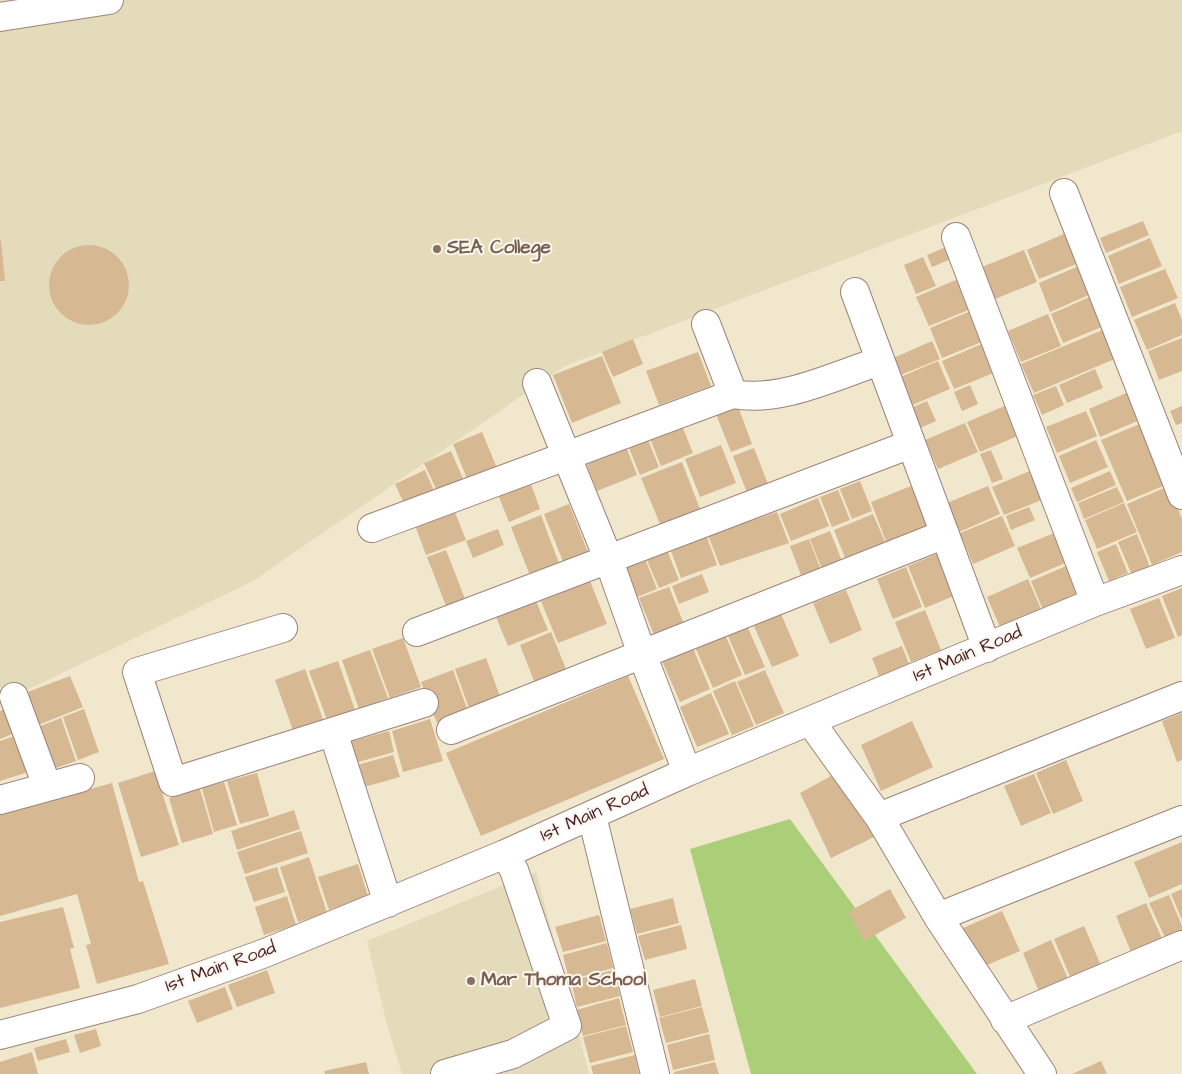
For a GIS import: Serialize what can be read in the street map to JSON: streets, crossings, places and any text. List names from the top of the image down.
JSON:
{
  "streets": {
    "street": ["1st Main Road"]
  },
  "places": ["SEA College", "Mar Thoma School"]
}
